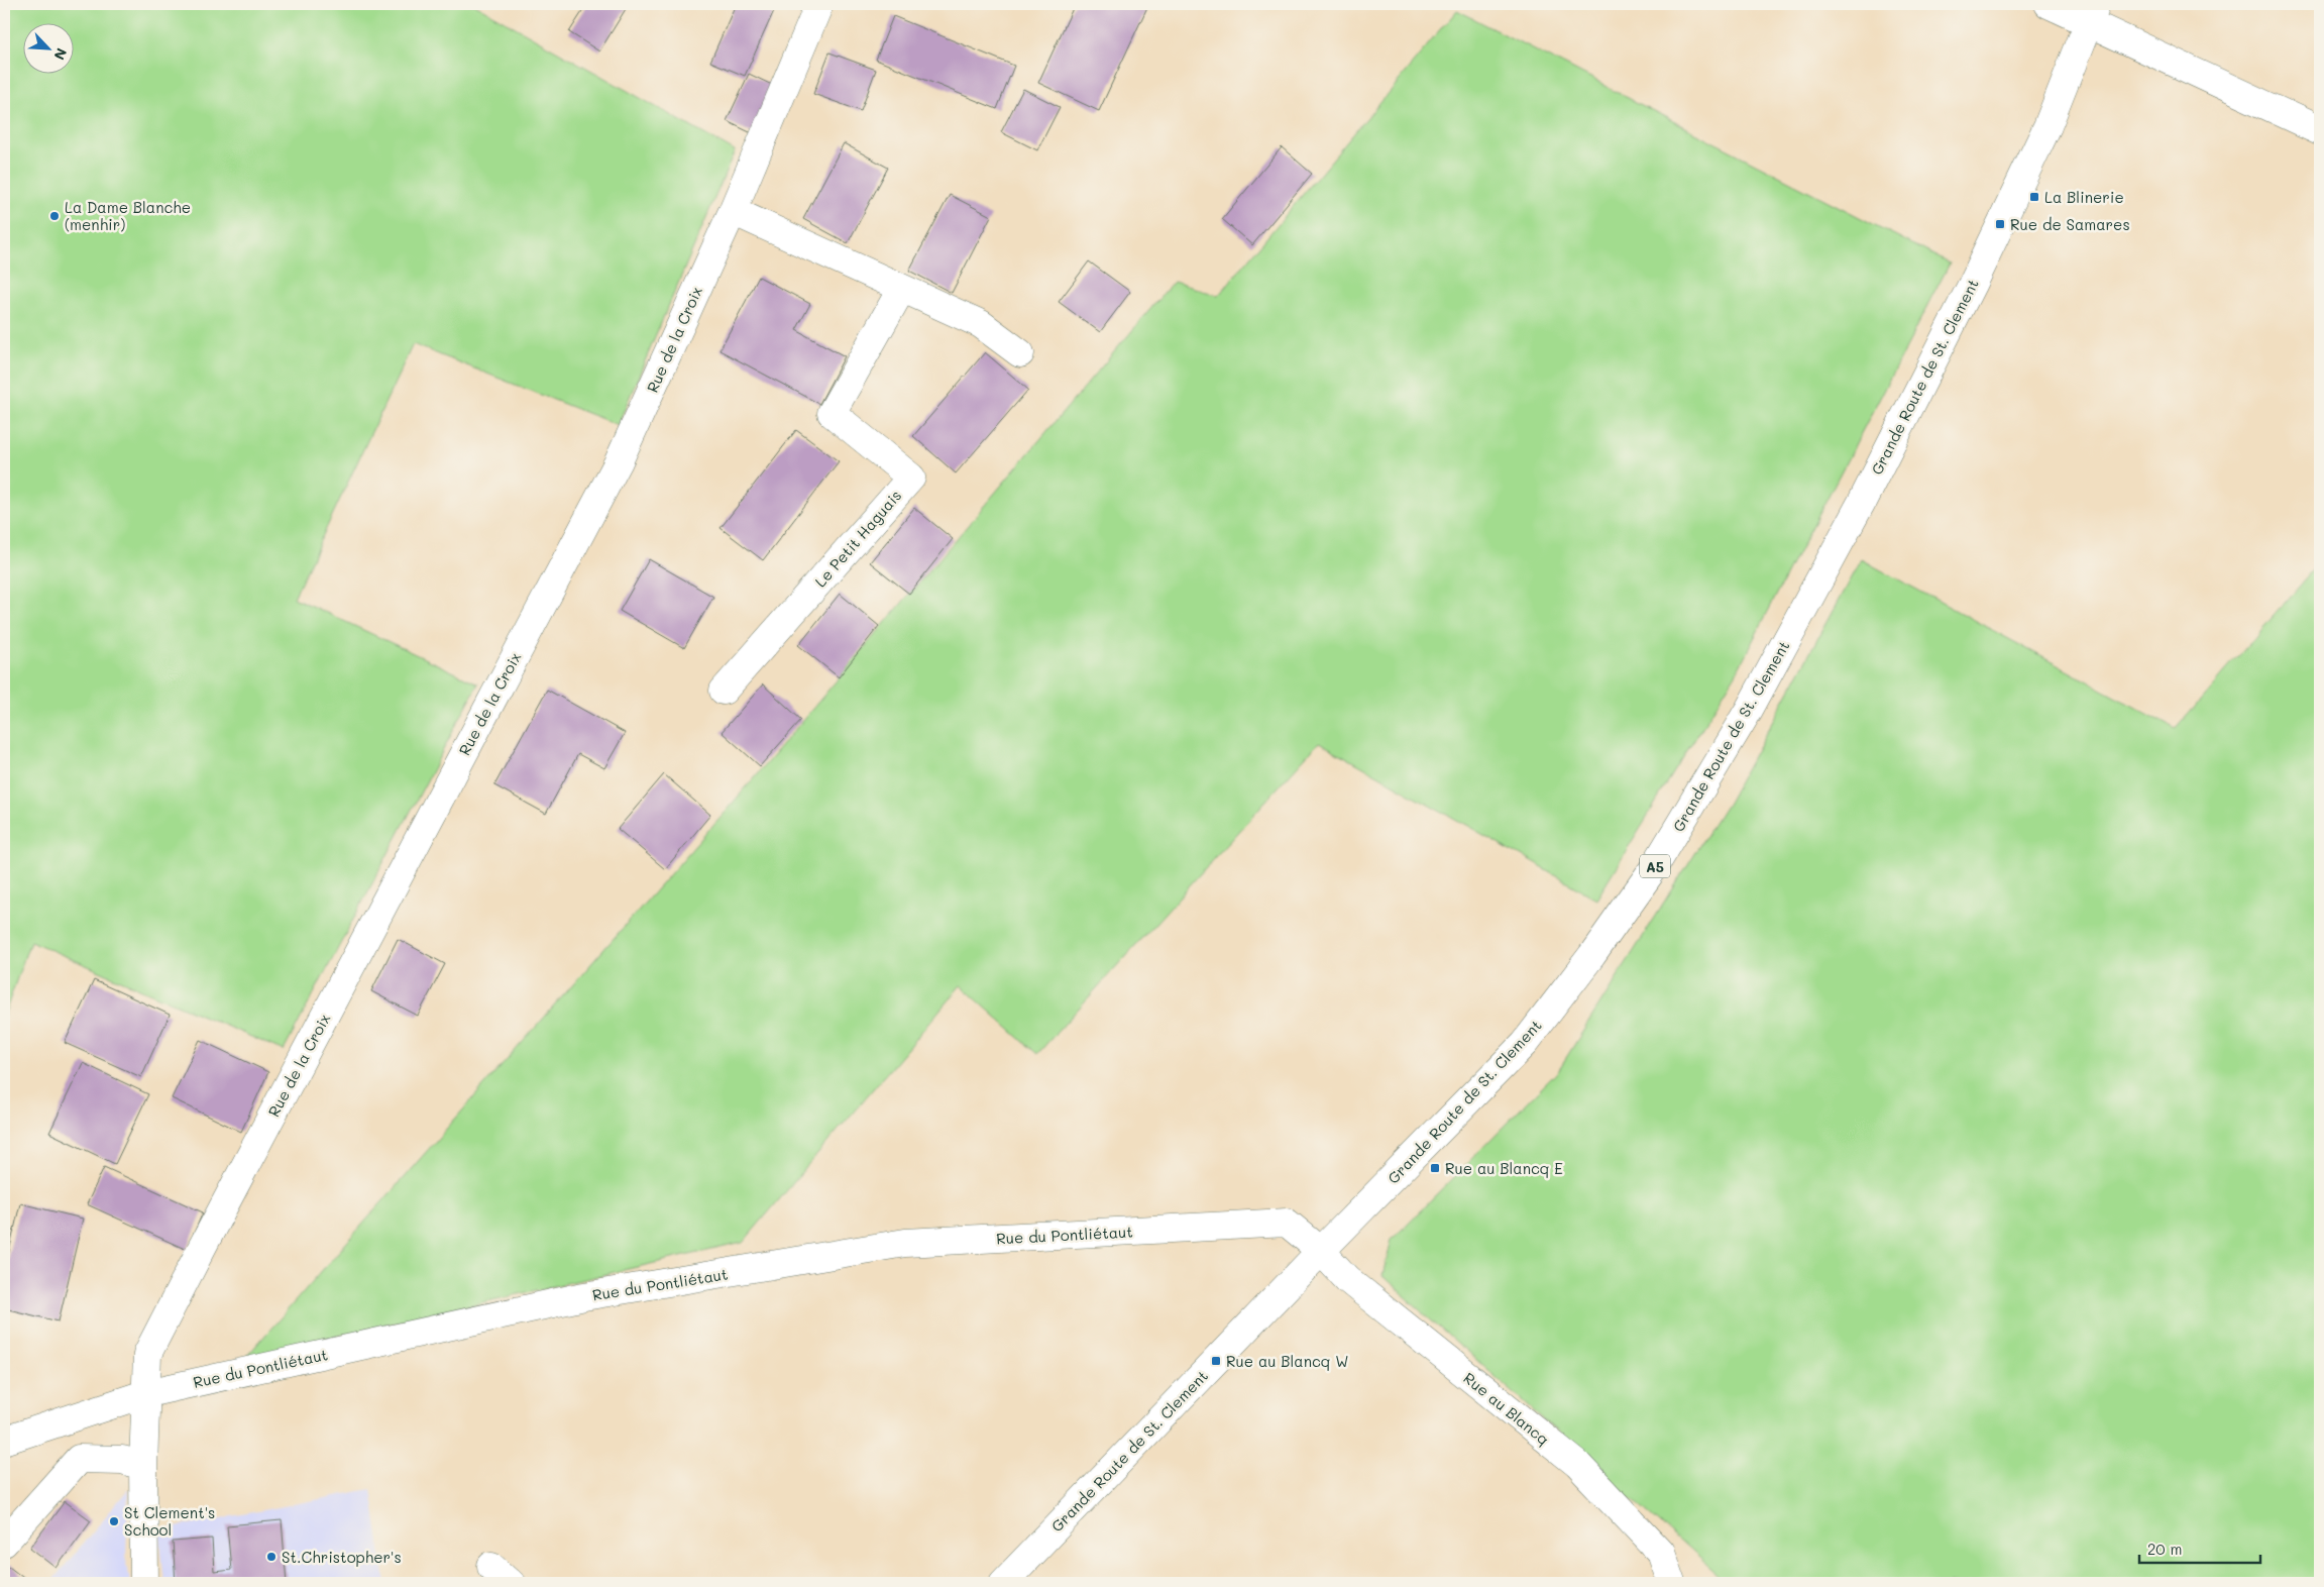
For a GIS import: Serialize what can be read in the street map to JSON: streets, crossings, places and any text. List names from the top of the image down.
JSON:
{
  "streets": {
    "street": [
      "Rue de la Croix",
      "Grande Route de St. Clement",
      "Le Petit Haguais",
      "A5",
      "Rue du Pontliétaut",
      "Rue au Blancq"
    ]
  },
  "crossings": [
    ["Rue de la Croix", "Rue du Pontliétaut"],
    ["Grande Route de St. Clement", "Rue du Pontliétaut"],
    ["Grande Route de St. Clement", "Rue au Blancq"],
    ["Rue du Pontliétaut", "Rue au Blancq"]
  ],
  "places": {
    "transit": [
      "La Blinerie",
      "Rue de Samares",
      "Rue au Blancq E",
      "Rue au Blancq W"
    ],
    "other": ["La Dame Blanche (menhir)", "St Clement's School", "St.Christopher's"]
  },
  "scale_bar": "20 m",
  "north": "bottom right"
}
